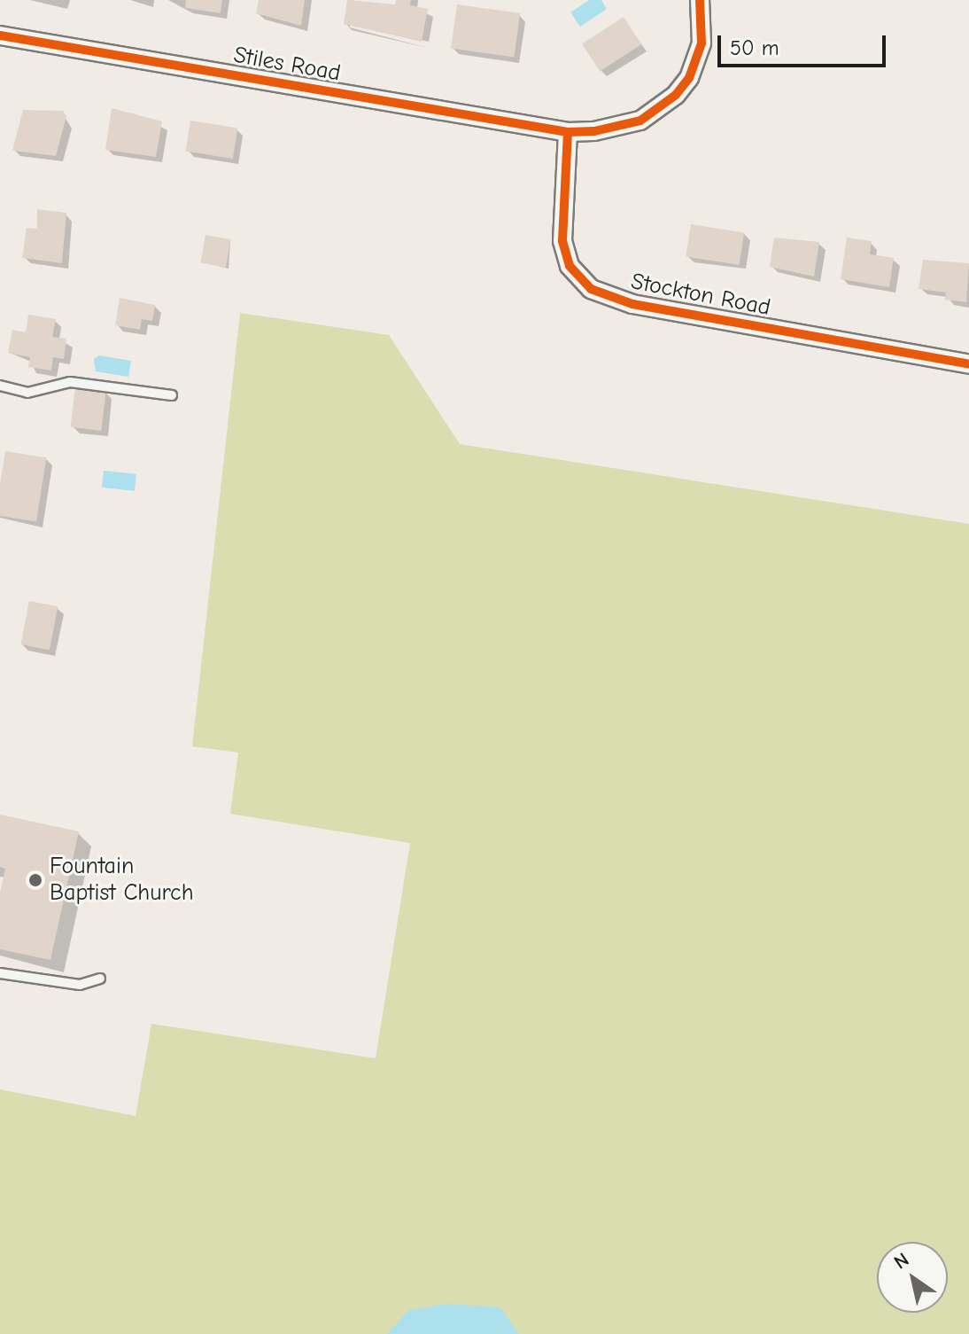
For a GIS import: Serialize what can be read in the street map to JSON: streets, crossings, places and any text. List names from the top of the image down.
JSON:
{
  "streets": {
    "street": ["Stiles Road", "Stockton Road"]
  },
  "crossings": [
    ["Stiles Road", "Stockton Road"]
  ],
  "places": ["Fountain Baptist Church"],
  "scale_bar": "50 m",
  "north": "top left"
}
